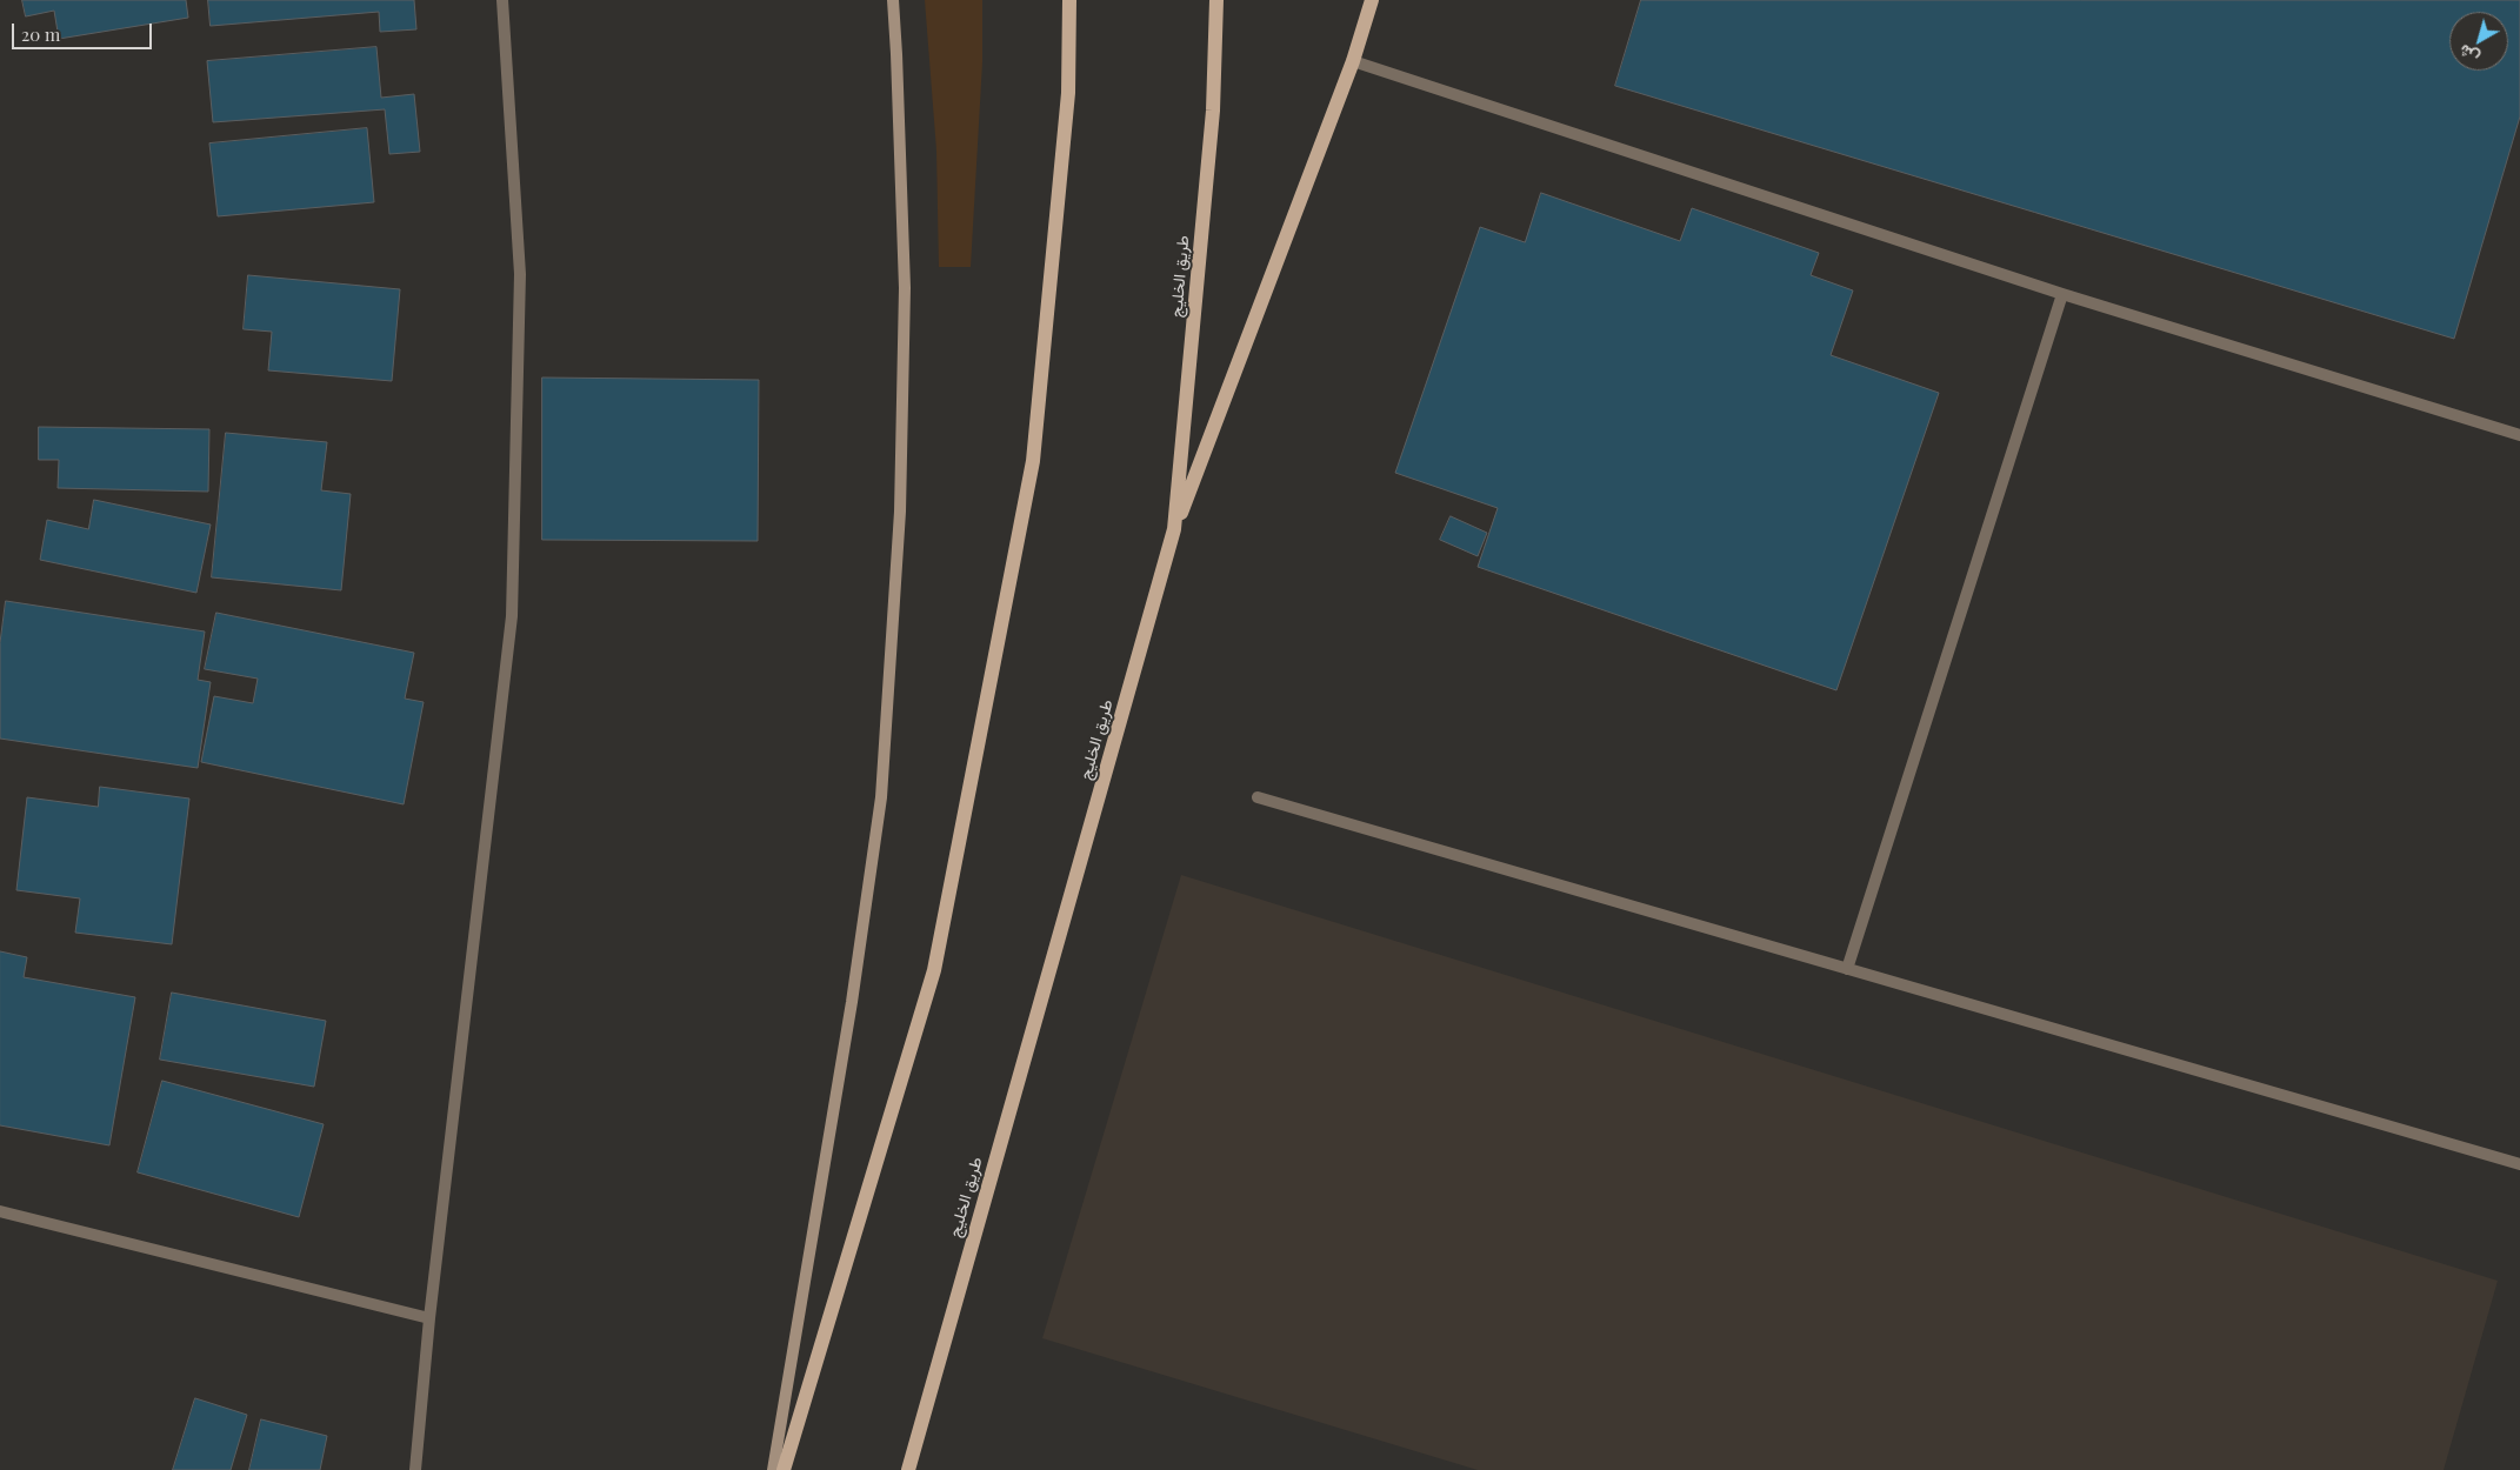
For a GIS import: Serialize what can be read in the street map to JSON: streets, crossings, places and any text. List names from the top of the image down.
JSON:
{
  "streets": {
    "main road": ["طريق الخليج"]
  },
  "scale_bar": "20 m",
  "north": "bottom left"
}
